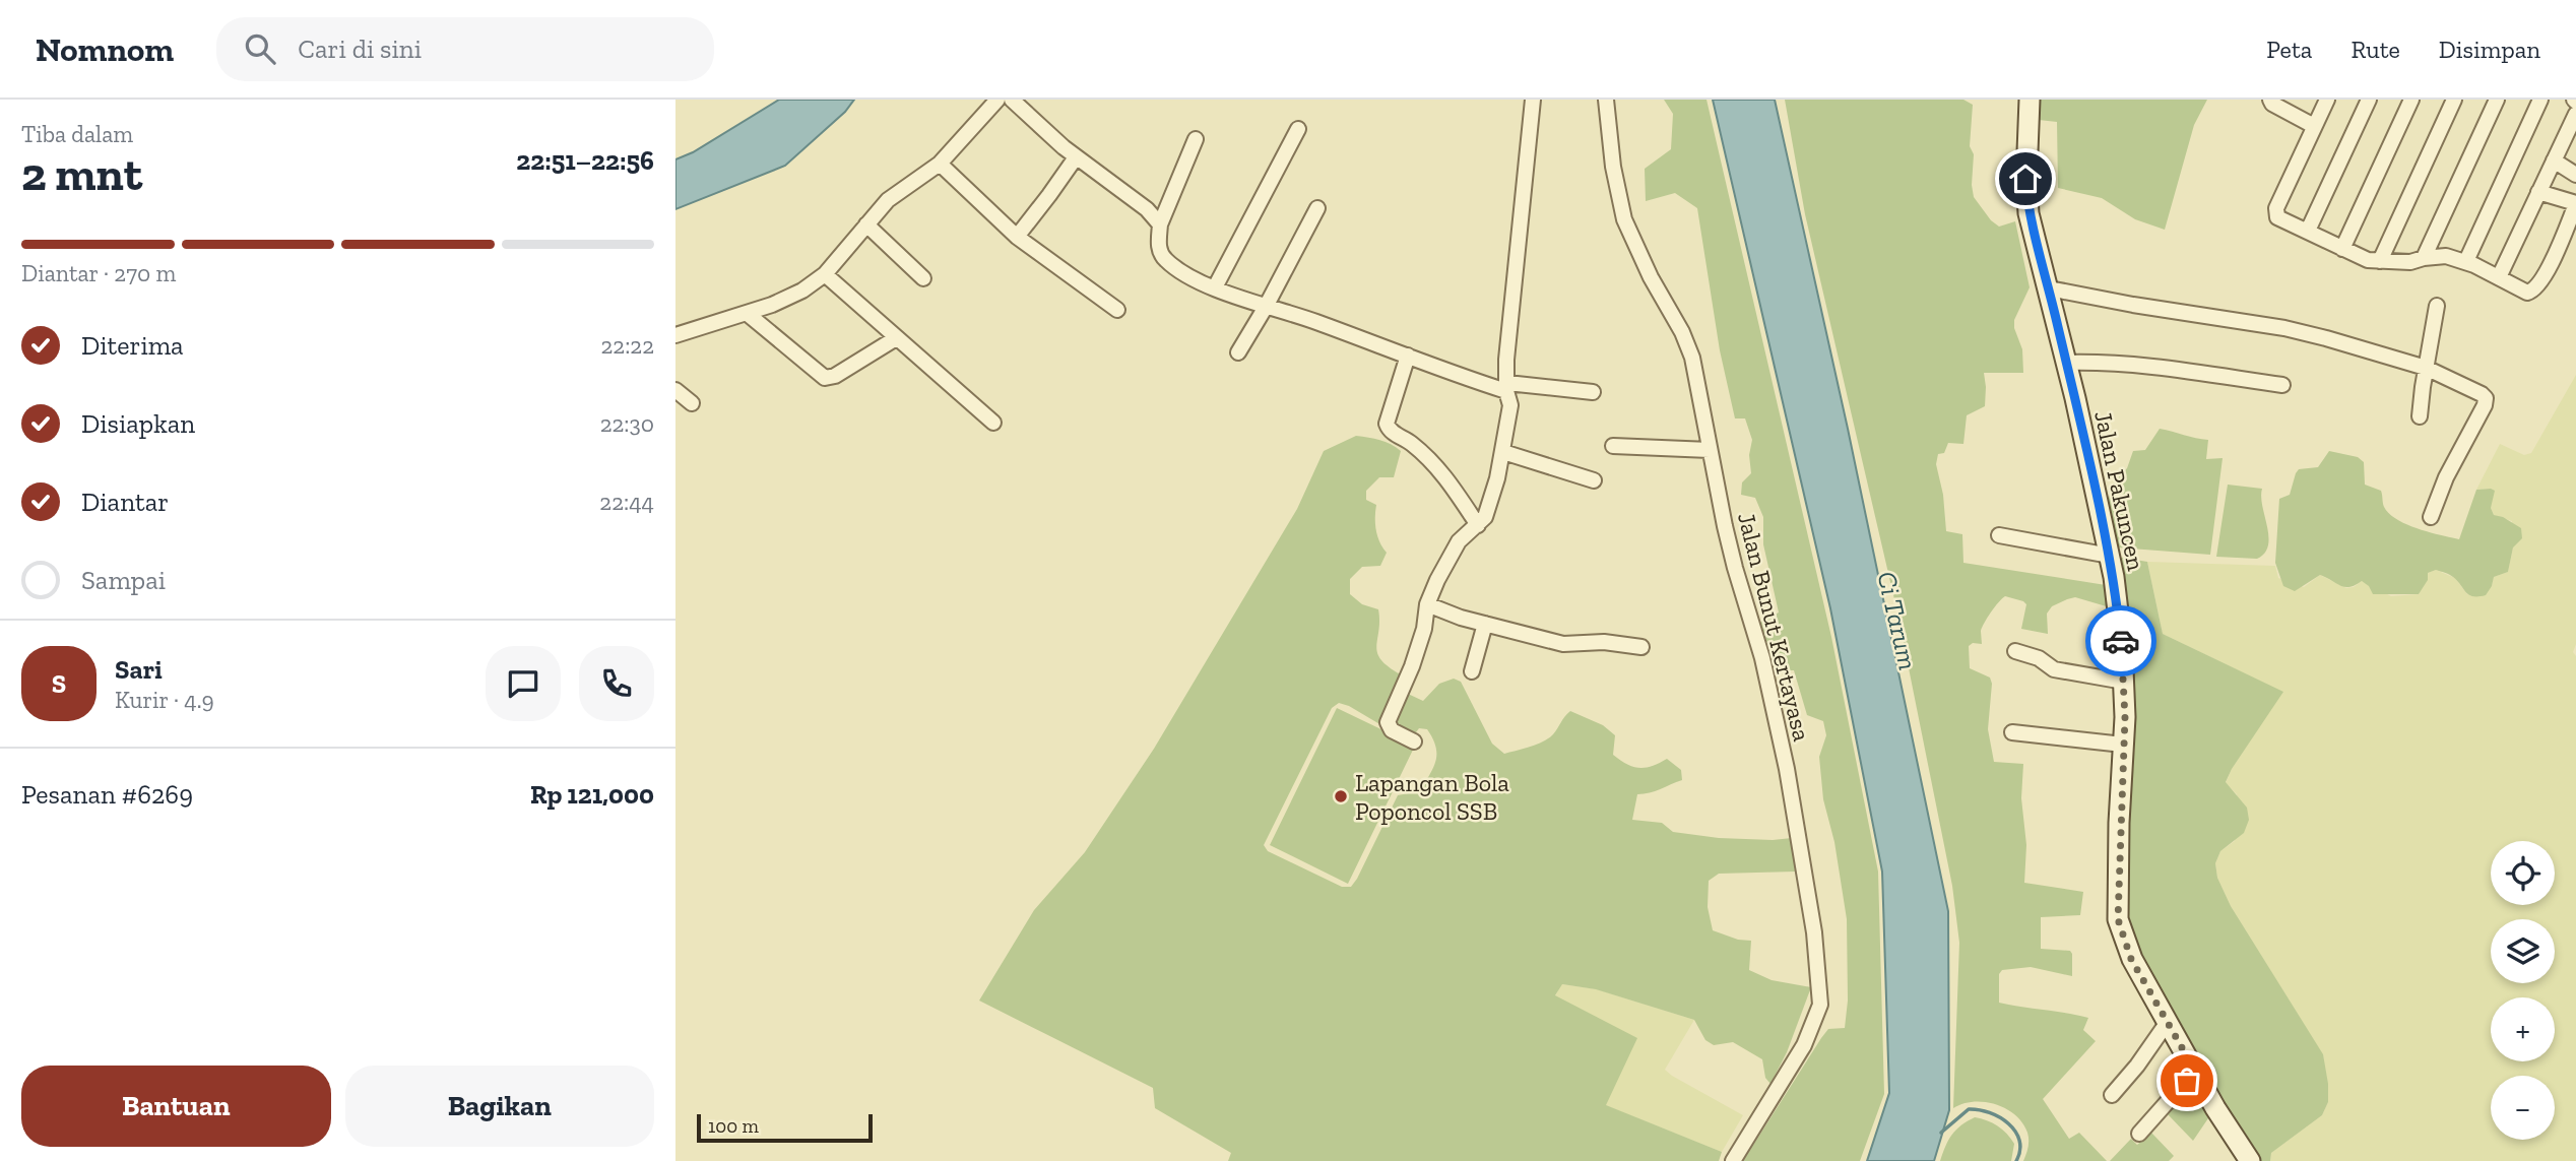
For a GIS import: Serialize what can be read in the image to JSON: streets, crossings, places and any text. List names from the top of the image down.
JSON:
{
  "streets": {
    "street": ["Jalan Pakuncen", "Jalan Bunut Kertayasa"]
  },
  "water": ["Ci Tarum"],
  "places": ["Lapangan Bola Poponcol SSB"],
  "scale_bar": "100 m",
  "page": {
    "header": "Nomnom",
    "search": "Cari di sini",
    "nav": ["Peta", "Rute", "Disimpan"],
    "heading": ["2 mnt", "Tiba dalam", "22:51–22:56"],
    "panel": [
      "Sari",
      "Kurir · 4.9",
      "Pesanan #6269",
      "Rp 121,000"
    ],
    "bar": "Diantar · 270 m",
    "list": [
      ["Diterima", "22:22"],
      ["Disiapkan", "22:30"],
      ["Diantar", "22:44"],
      "Sampai"
    ],
    "round": "S",
    "map_buttons": ["+", "−"],
    "buttons": ["Bantuan", "Bagikan"],
    "scale": "100 m"
  }
}
